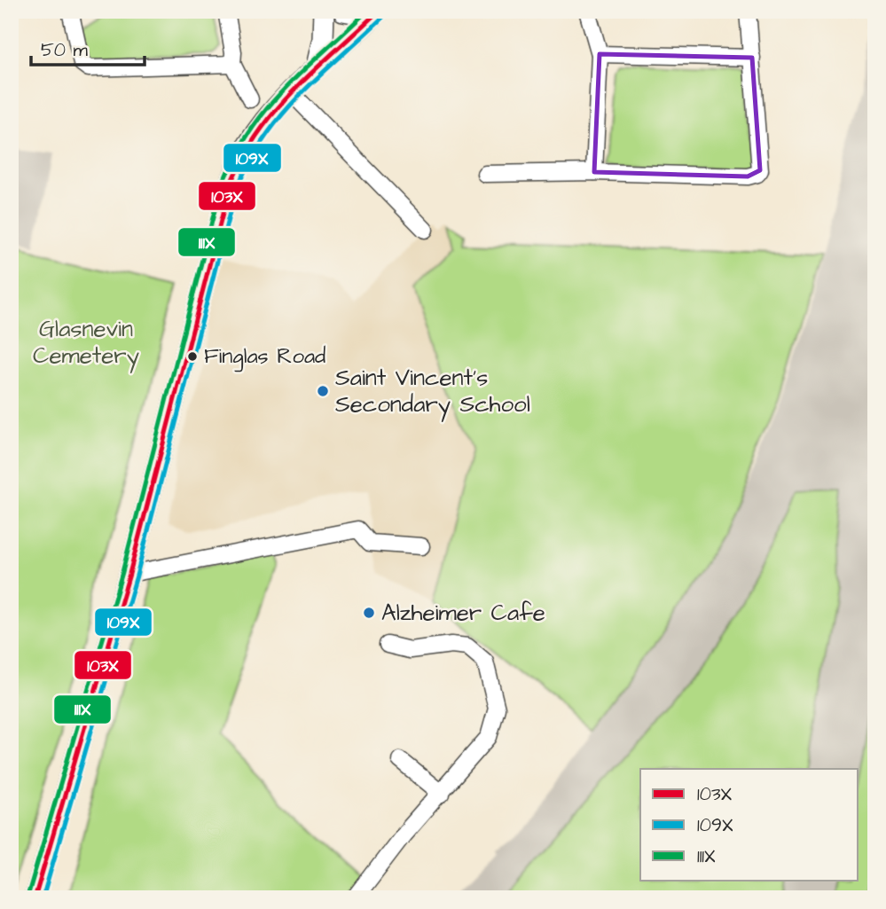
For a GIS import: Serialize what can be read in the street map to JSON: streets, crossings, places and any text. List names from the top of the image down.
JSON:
{
  "parks": ["Glasnevin Cemetery"],
  "places": ["Finglas Road", "Saint Vincent's Secondary School", "Alzheimer Cafe"],
  "lines": ["transit line 103X", "transit line 111X", "transit line 109X"],
  "legend": ["103X", "109X", "111X"],
  "scale_bar": "50 m"
}
